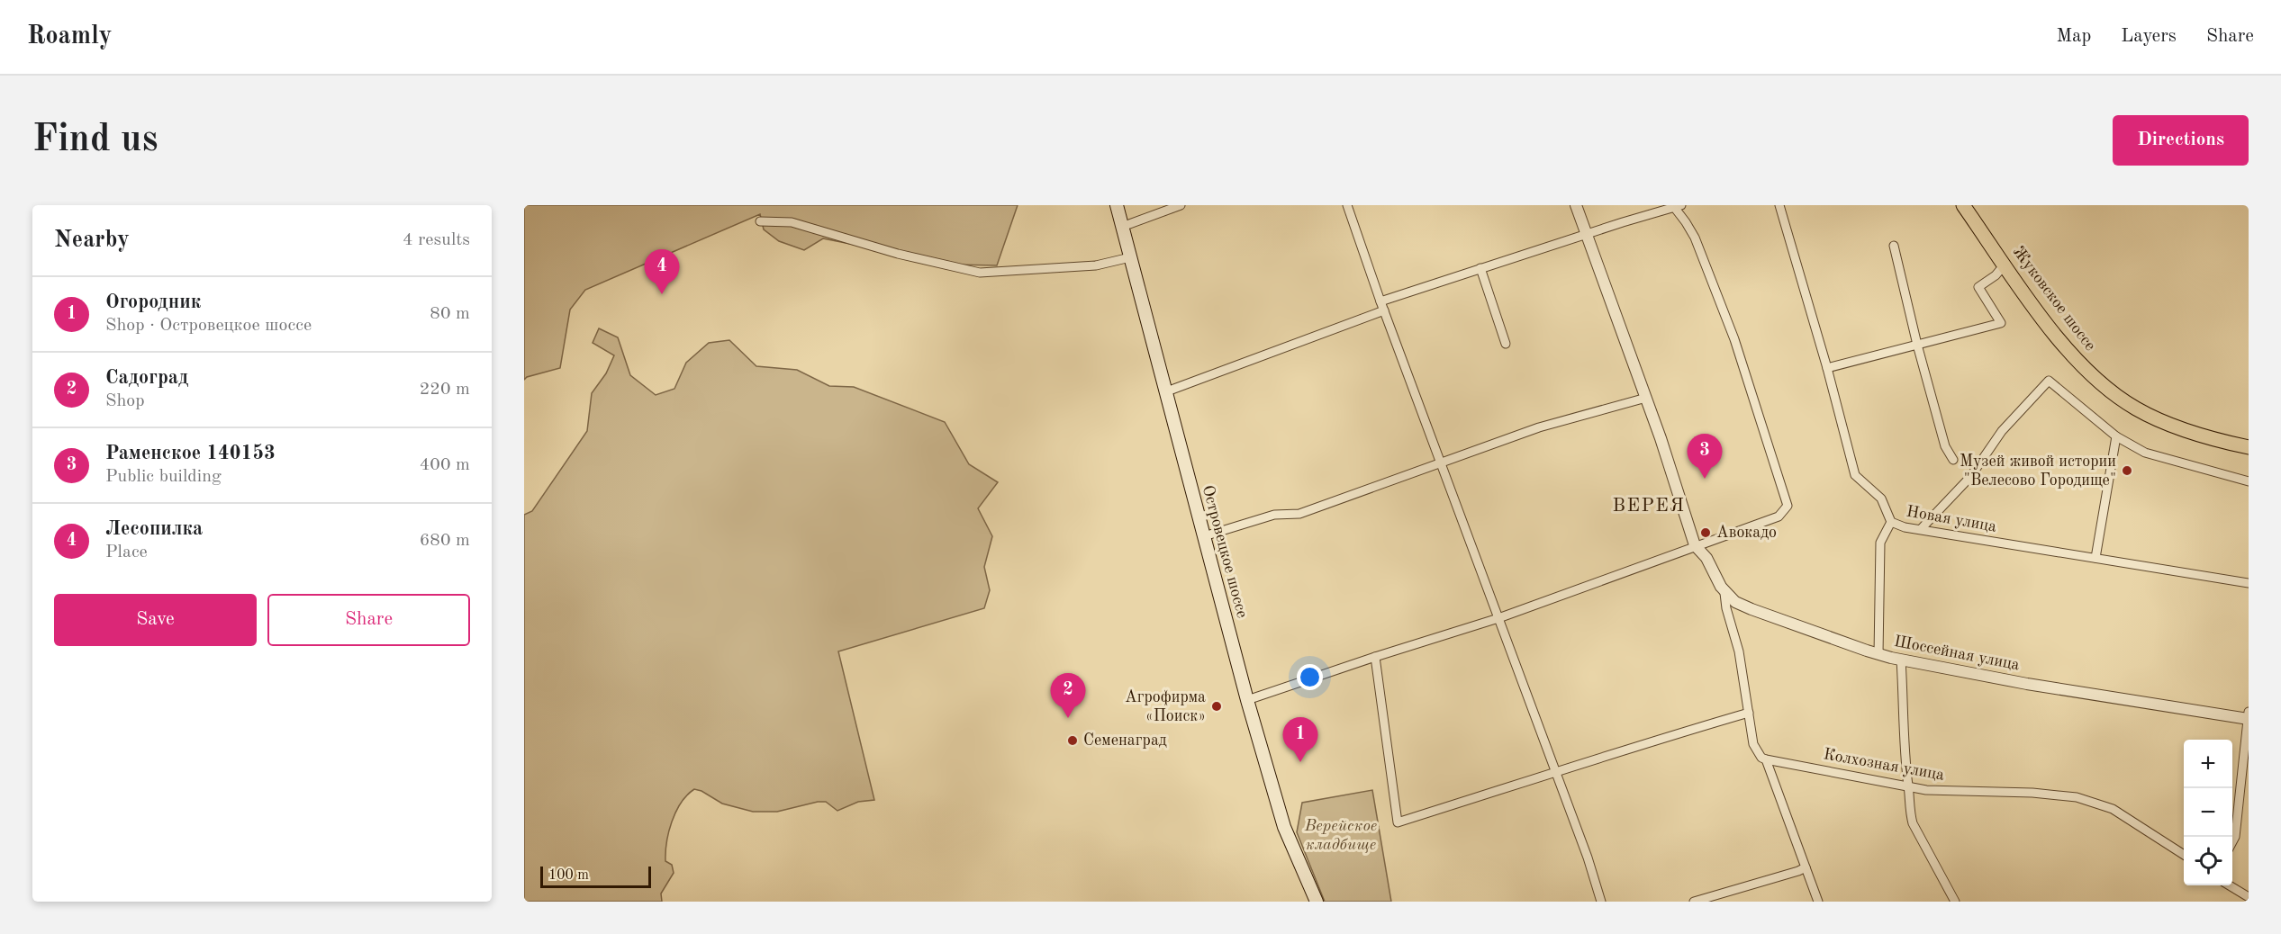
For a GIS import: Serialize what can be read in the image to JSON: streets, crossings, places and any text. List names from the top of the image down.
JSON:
{
  "streets": {
    "main road": ["Жуковское шоссе", "Островецкое шоссе"],
    "street": ["Новая улица", "Шоссейная улица", "Колхозная улица"]
  },
  "districts": ["ВЕРЕЯ"],
  "parks": ["Верейское кладбище"],
  "places": [
    "Музей живой истории \"Велесово Городище\"",
    "Авокадо",
    "Агрофирма «Поиск»",
    "Семенаград"
  ],
  "scale_bar": "100 m",
  "page": {
    "header": "Roamly",
    "nav": ["Map", "Layers", "Share"],
    "buttons": [
      "Directions",
      ["Save", "Share"]
    ],
    "title": "Find us",
    "heading": ["Nearby", "4 results"],
    "pins": [
      "4",
      "3",
      "2",
      "1"
    ],
    "list": [
      {
        "mark": "1",
        "name": "Огородник",
        "note": "Shop · Островецкое шоссе",
        "value": "80 m"
      },
      {
        "mark": "2",
        "name": "Садоград",
        "note": "Shop",
        "value": "220 m"
      },
      {
        "mark": "3",
        "name": "Раменское 140153",
        "note": "Public building",
        "value": "400 m"
      },
      {
        "mark": "4",
        "name": "Лесопилка",
        "note": "Place",
        "value": "680 m"
      }
    ],
    "map_buttons": ["+", "−"],
    "scale": "100 m"
  }
}
